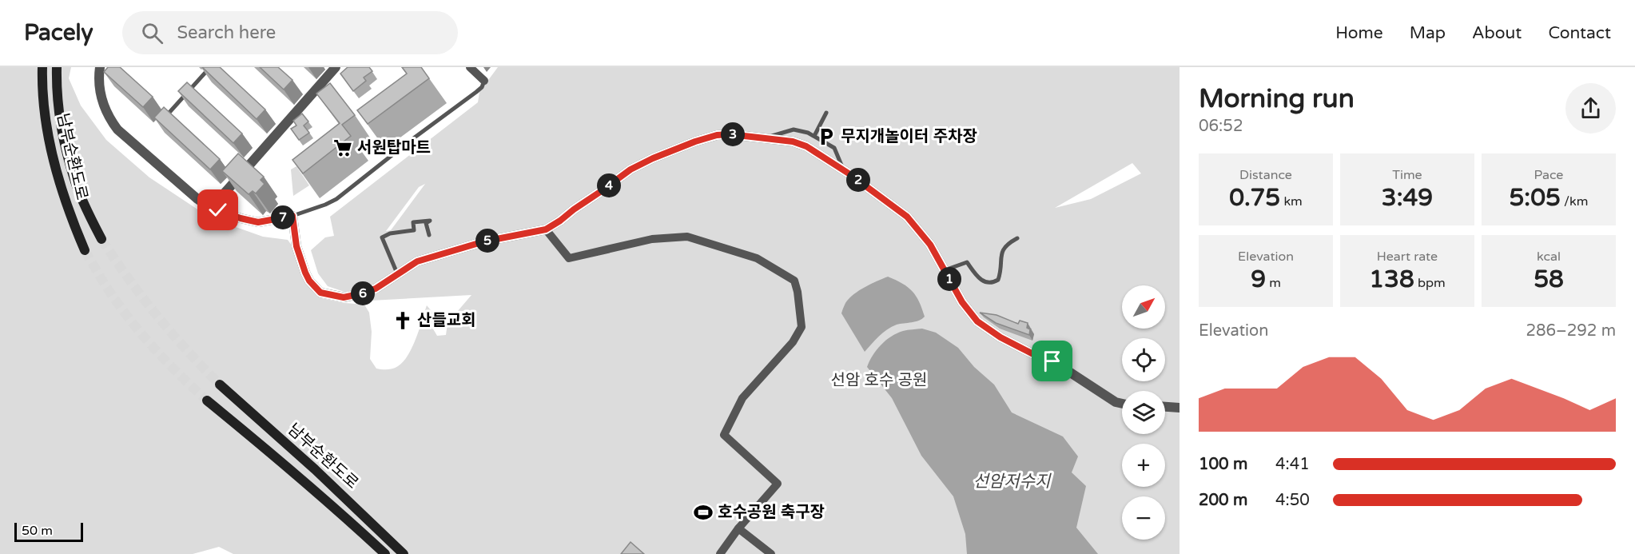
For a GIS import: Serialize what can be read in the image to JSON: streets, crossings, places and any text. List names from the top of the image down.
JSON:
{
  "streets": {
    "main road": ["남부순환도로"]
  },
  "water": ["선암저수지"],
  "parks": ["선암 호수 공원"],
  "places": {
    "parking": ["무지개놀이터 주차장"],
    "supermarket": ["서원탑마트"],
    "church": ["산들교회"],
    "sports": ["호수공원 축구장"]
  },
  "scale_bar": "50 m",
  "north": "top right",
  "page": {
    "header": "Pacely",
    "search": "Search here",
    "nav": [
      "Home",
      "Map",
      "About",
      "Contact"
    ],
    "heading": ["Morning run", "06:52"],
    "pins": [
      "3",
      "2",
      "4",
      "7",
      "5",
      "1",
      "6"
    ],
    "stats": [
      ["Distance", "0.75 km"],
      ["Time", "3:49"],
      ["Pace", "5:05 /km"],
      ["Elevation", "9 m"],
      ["Heart rate", "138 bpm"],
      ["kcal", "58"]
    ],
    "map_buttons": ["+", "−"],
    "chart": ["Elevation", "286–292 m"],
    "list": [
      {
        "name": "100 m",
        "note": "4:41"
      },
      {
        "name": "200 m",
        "note": "4:50"
      }
    ],
    "scale": "50 m"
  }
}
